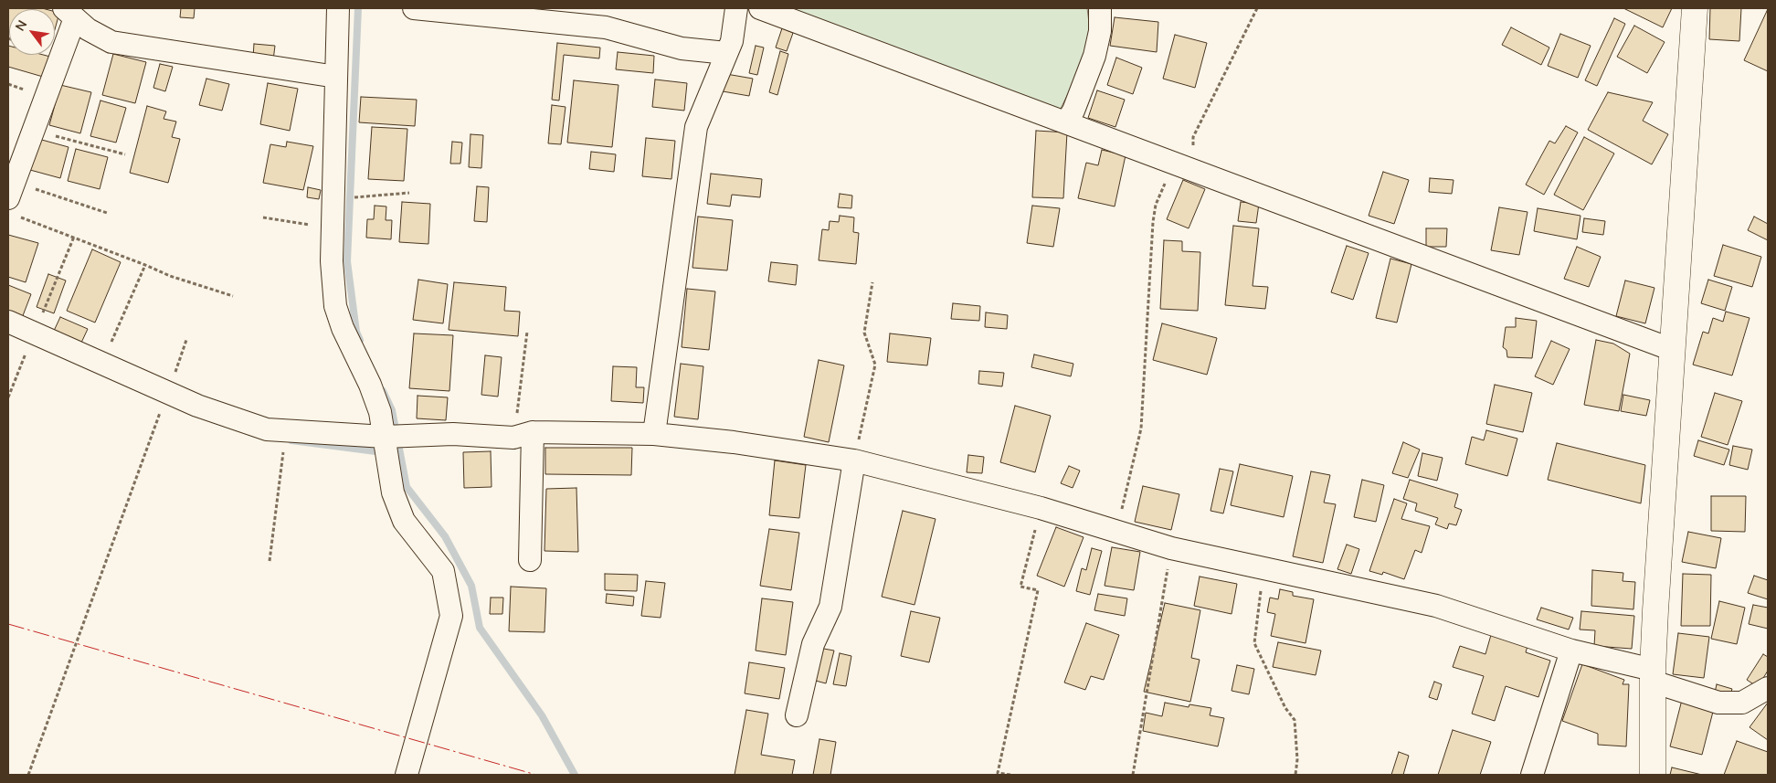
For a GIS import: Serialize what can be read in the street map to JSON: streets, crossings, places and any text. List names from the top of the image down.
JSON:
{
  "north": "top left"
}
